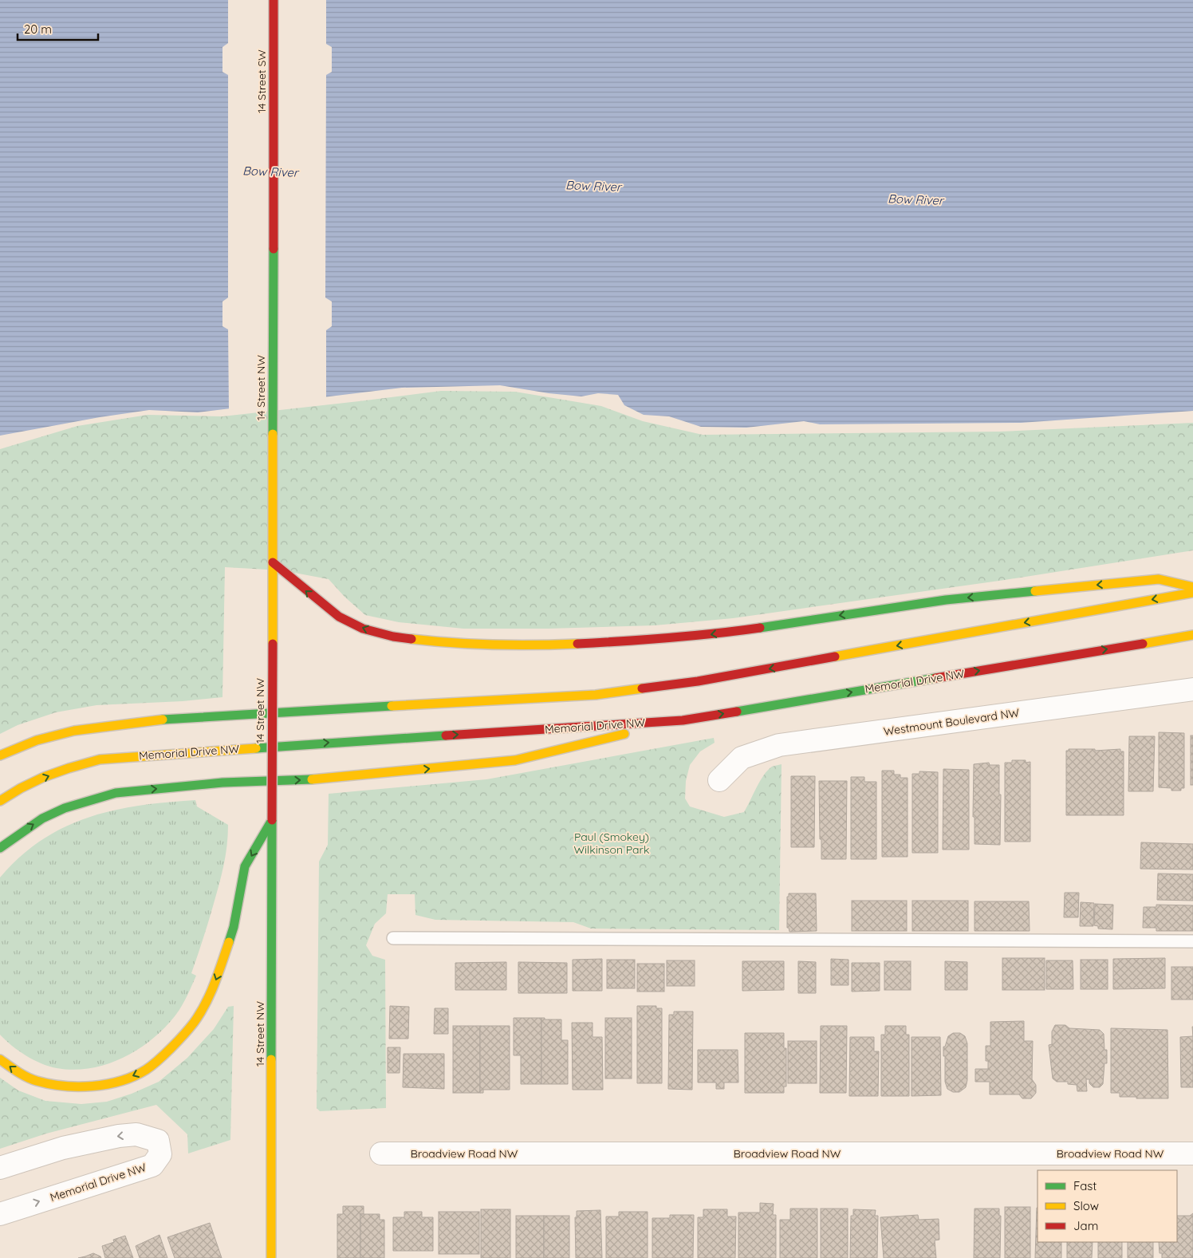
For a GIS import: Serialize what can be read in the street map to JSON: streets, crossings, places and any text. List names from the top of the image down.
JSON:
{
  "streets": {
    "main road": ["14 Street SW", "14 Street NW", "Memorial Drive NW"],
    "street": ["Westmount Boulevard NW", "Broadview Road NW"]
  },
  "crossings": [
    ["14 Street SW", "14 Street NW"]
  ],
  "water": ["Bow River"],
  "parks": ["Paul (Smokey) Wilkinson Park"],
  "legend": ["Fast", "Slow", "Jam"],
  "scale_bar": "20 m"
}
